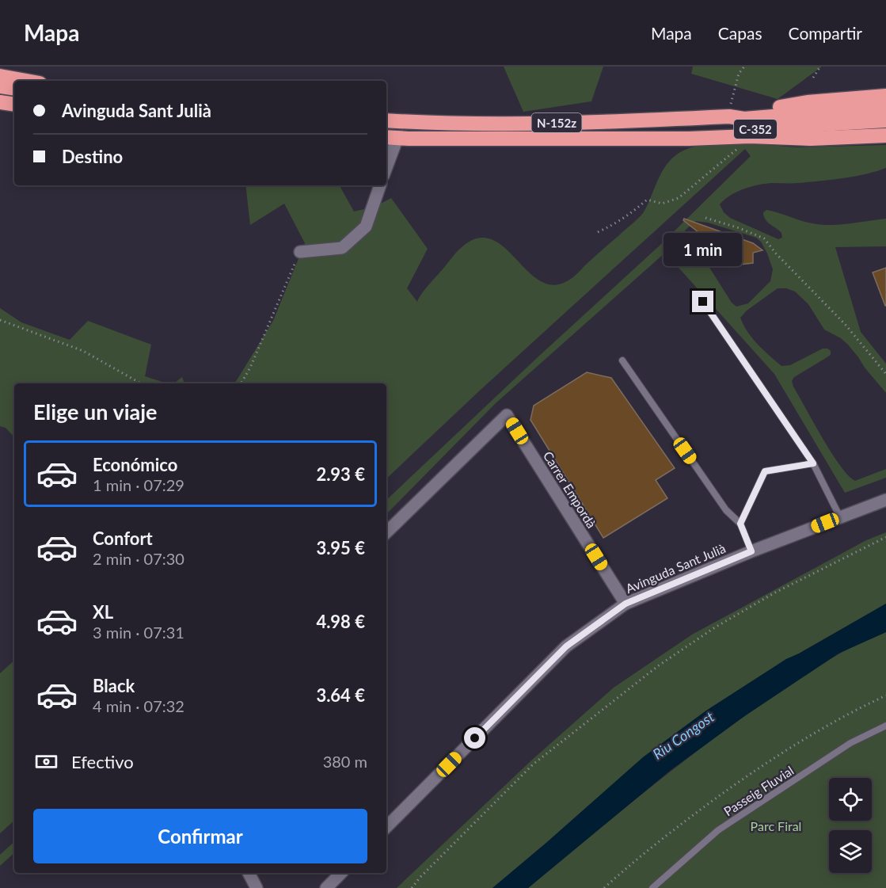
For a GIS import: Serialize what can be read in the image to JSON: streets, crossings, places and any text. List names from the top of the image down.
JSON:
{
  "streets": {
    "highway": ["N-152z", "C-352"],
    "street": ["Carrer Empordà", "Avinguda Sant Julià"],
    "lane": ["Passeig Fluvial"]
  },
  "crossings": [
    ["N-152z", "C-352"],
    ["Carrer Empordà", "Avinguda Sant Julià"]
  ],
  "water": ["Riu Congost"],
  "parks": ["Parc Firal"],
  "page": {
    "header": "Mapa",
    "nav": ["Mapa", "Capas", "Compartir"],
    "banner": ["Avinguda Sant Julià", "Destino"],
    "bubble": "1 min",
    "heading": "Elige un viaje",
    "list": [
      {
        "name": "Económico",
        "note": "1 min · 07:29",
        "value": "2.93 €"
      },
      {
        "name": "Confort",
        "note": "2 min · 07:30",
        "value": "3.95 €"
      },
      {
        "name": "XL",
        "note": "3 min · 07:31",
        "value": "4.98 €"
      },
      {
        "name": "Black",
        "note": "4 min · 07:32",
        "value": "3.64 €"
      }
    ],
    "pay": ["Efectivo", "380 m"],
    "buttons": "Confirmar"
  }
}
